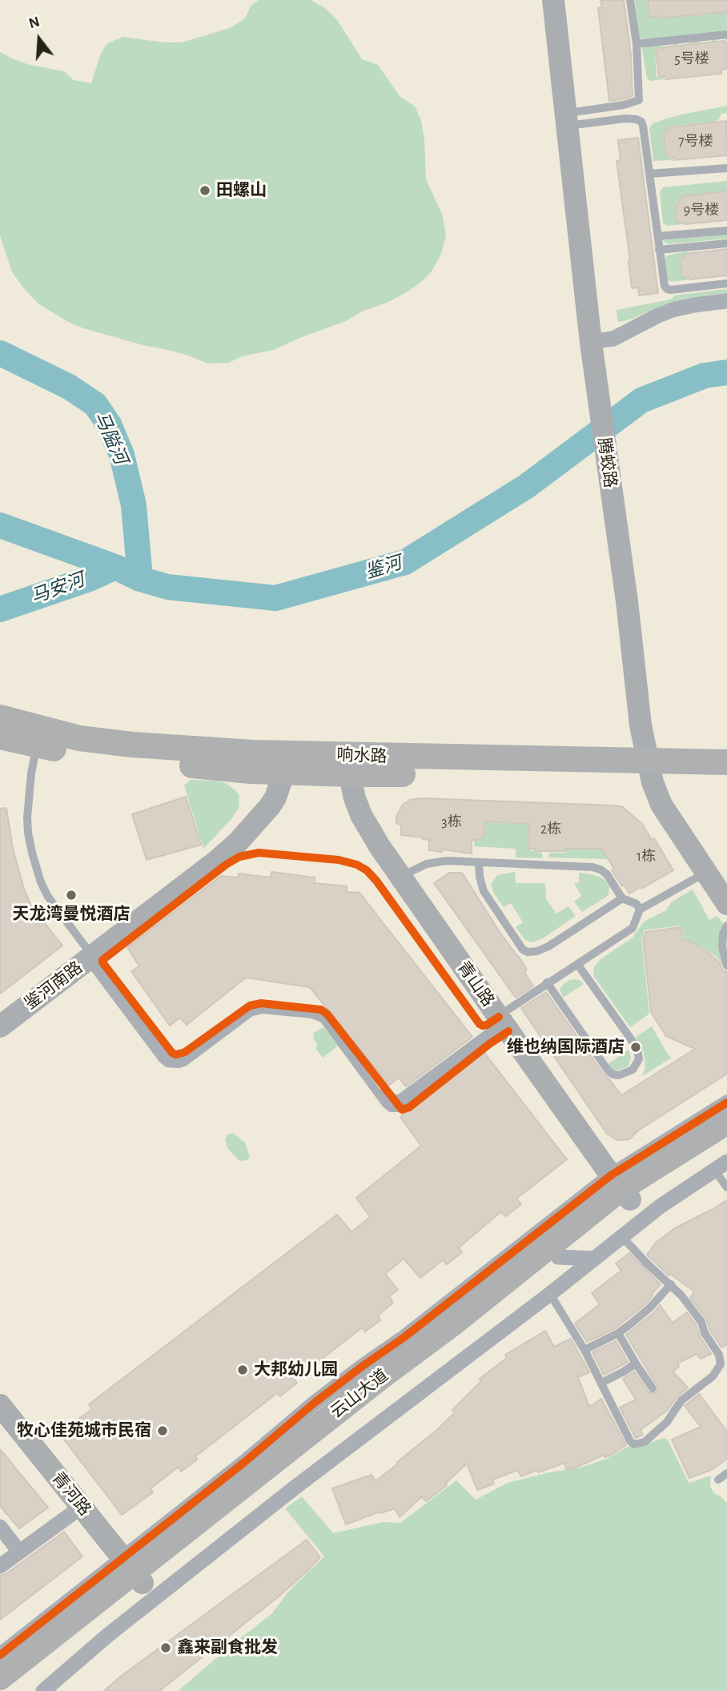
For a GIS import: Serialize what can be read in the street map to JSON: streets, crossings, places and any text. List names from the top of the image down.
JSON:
{
  "streets": {
    "main road": ["响水路", "云山大道"],
    "street": [
      "腾蛟路",
      "青山路",
      "鉴河南路",
      "青河路"
    ]
  },
  "crossings": [
    ["腾蛟路", "响水路"],
    ["响水路", "青山路"],
    ["响水路", "鉴河南路"],
    ["青山路", "云山大道"],
    ["云山大道", "青河路"]
  ],
  "water": ["马隘河", "鉴河", "马安河"],
  "places": [
    "田螺山",
    "天龙湾曼悦酒店",
    "维也纳国际酒店",
    "大邦幼儿园",
    "牧心佳苑城市民宿",
    "鑫来副食批发"
  ],
  "house_numbers": [
    "5号楼",
    "7号楼",
    "9号楼",
    "3栋",
    "2栋",
    "1栋"
  ],
  "north": "top"
}
